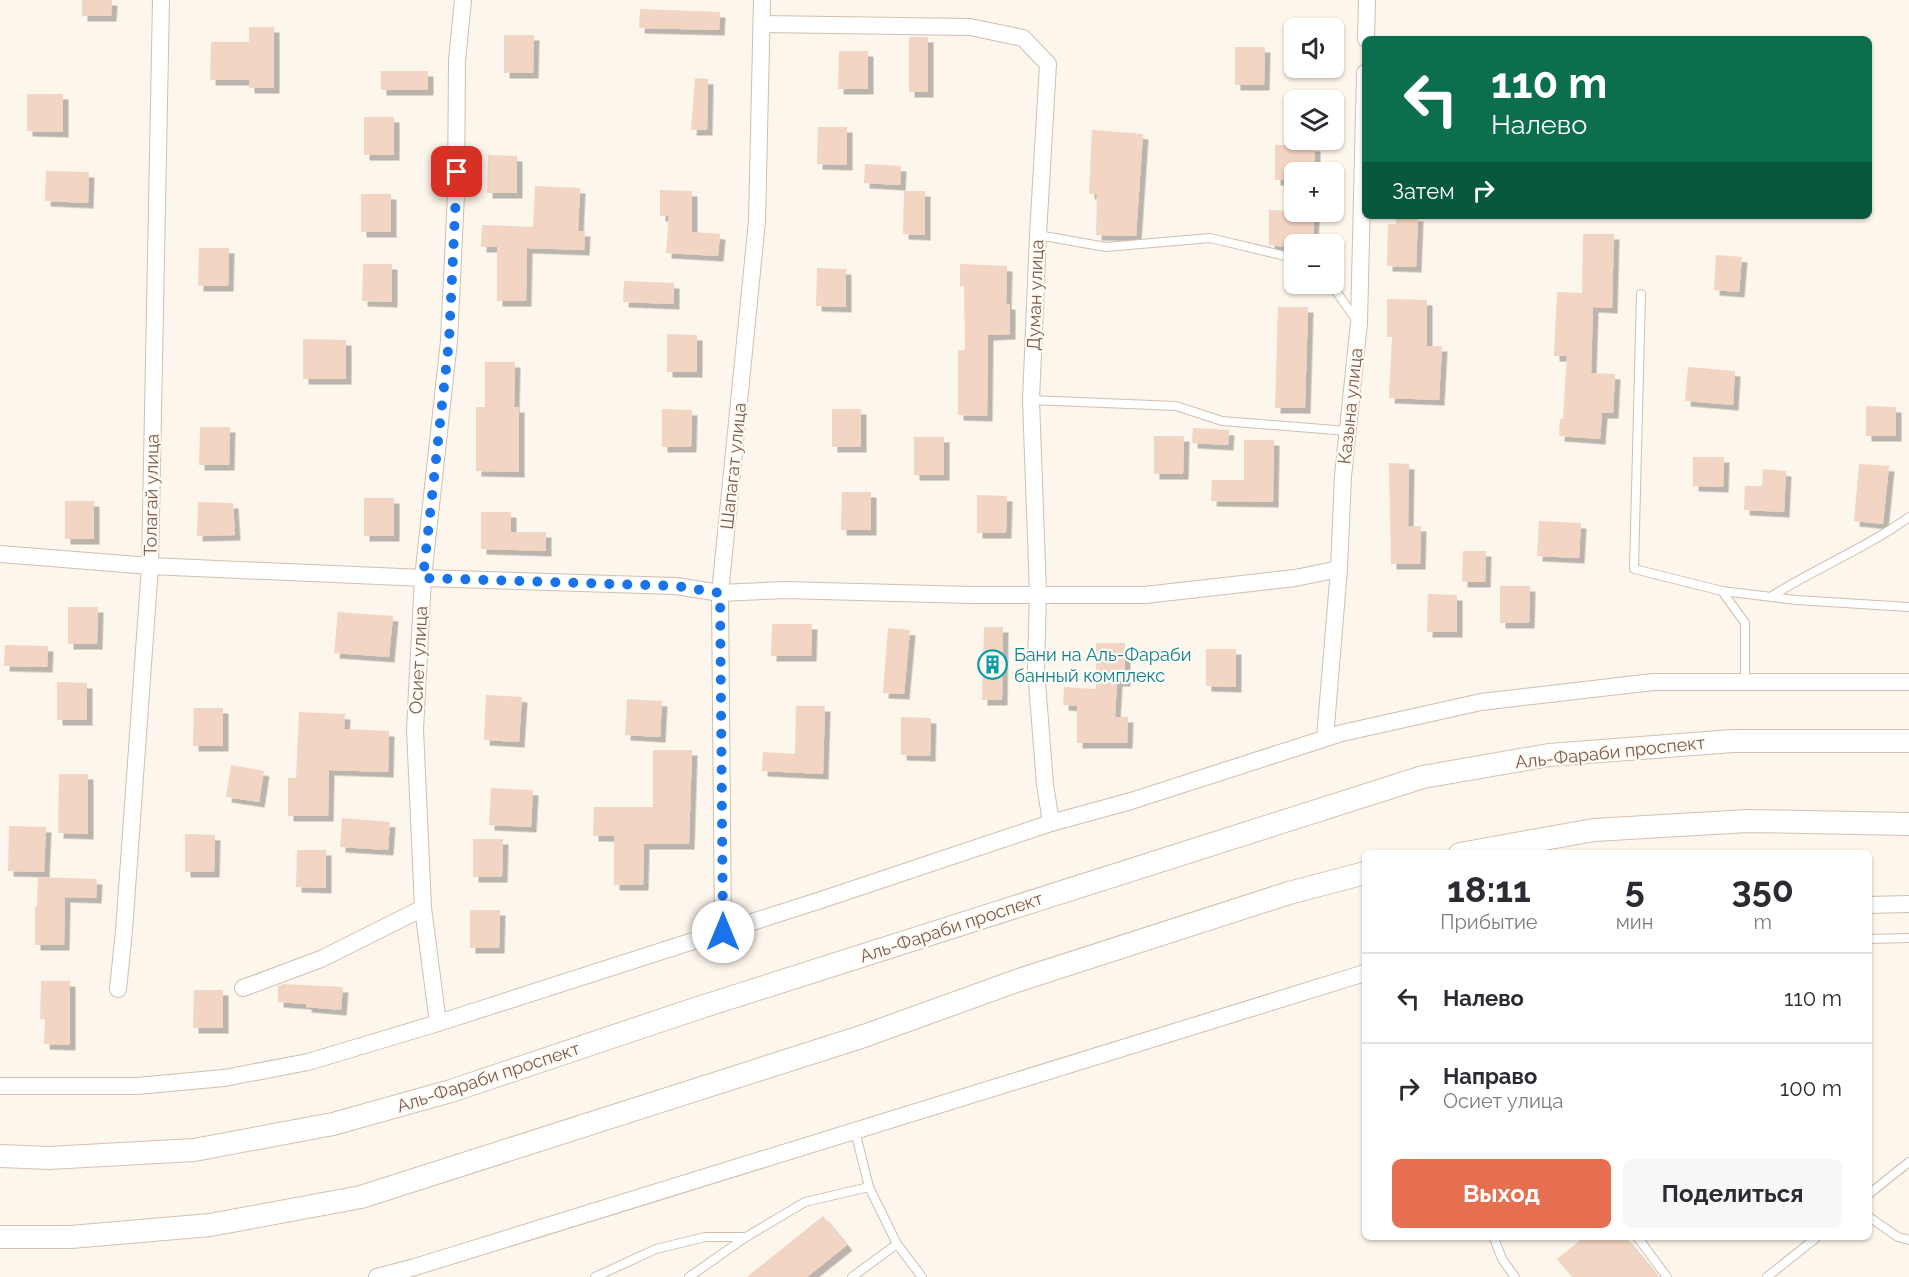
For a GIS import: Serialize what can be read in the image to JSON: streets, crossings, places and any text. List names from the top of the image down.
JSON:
{
  "streets": {
    "street": [
      "Думан улица",
      "Казына улица",
      "Шапагат улица",
      "Толагай улица",
      "Осиет улица",
      "Аль-Фараби проспект"
    ]
  },
  "crossings": [
    ["Думан улица", "Шапагат улица"]
  ],
  "places": {
    "building": ["Бани на Аль-Фараби банный комплекс"]
  },
  "page": {
    "map_buttons": ["+", "−"],
    "turn": ["110 m", "Налево"],
    "then": "Затем",
    "eta": [
      "18:11",
      "Прибытие",
      "5",
      "мин",
      "350",
      "m"
    ],
    "list": [
      {
        "name": "Налево",
        "value": "110 m"
      },
      {
        "name": "Направо",
        "note": "Осиет улица",
        "value": "100 m"
      }
    ],
    "buttons": ["Выход", "Поделиться"]
  }
}
